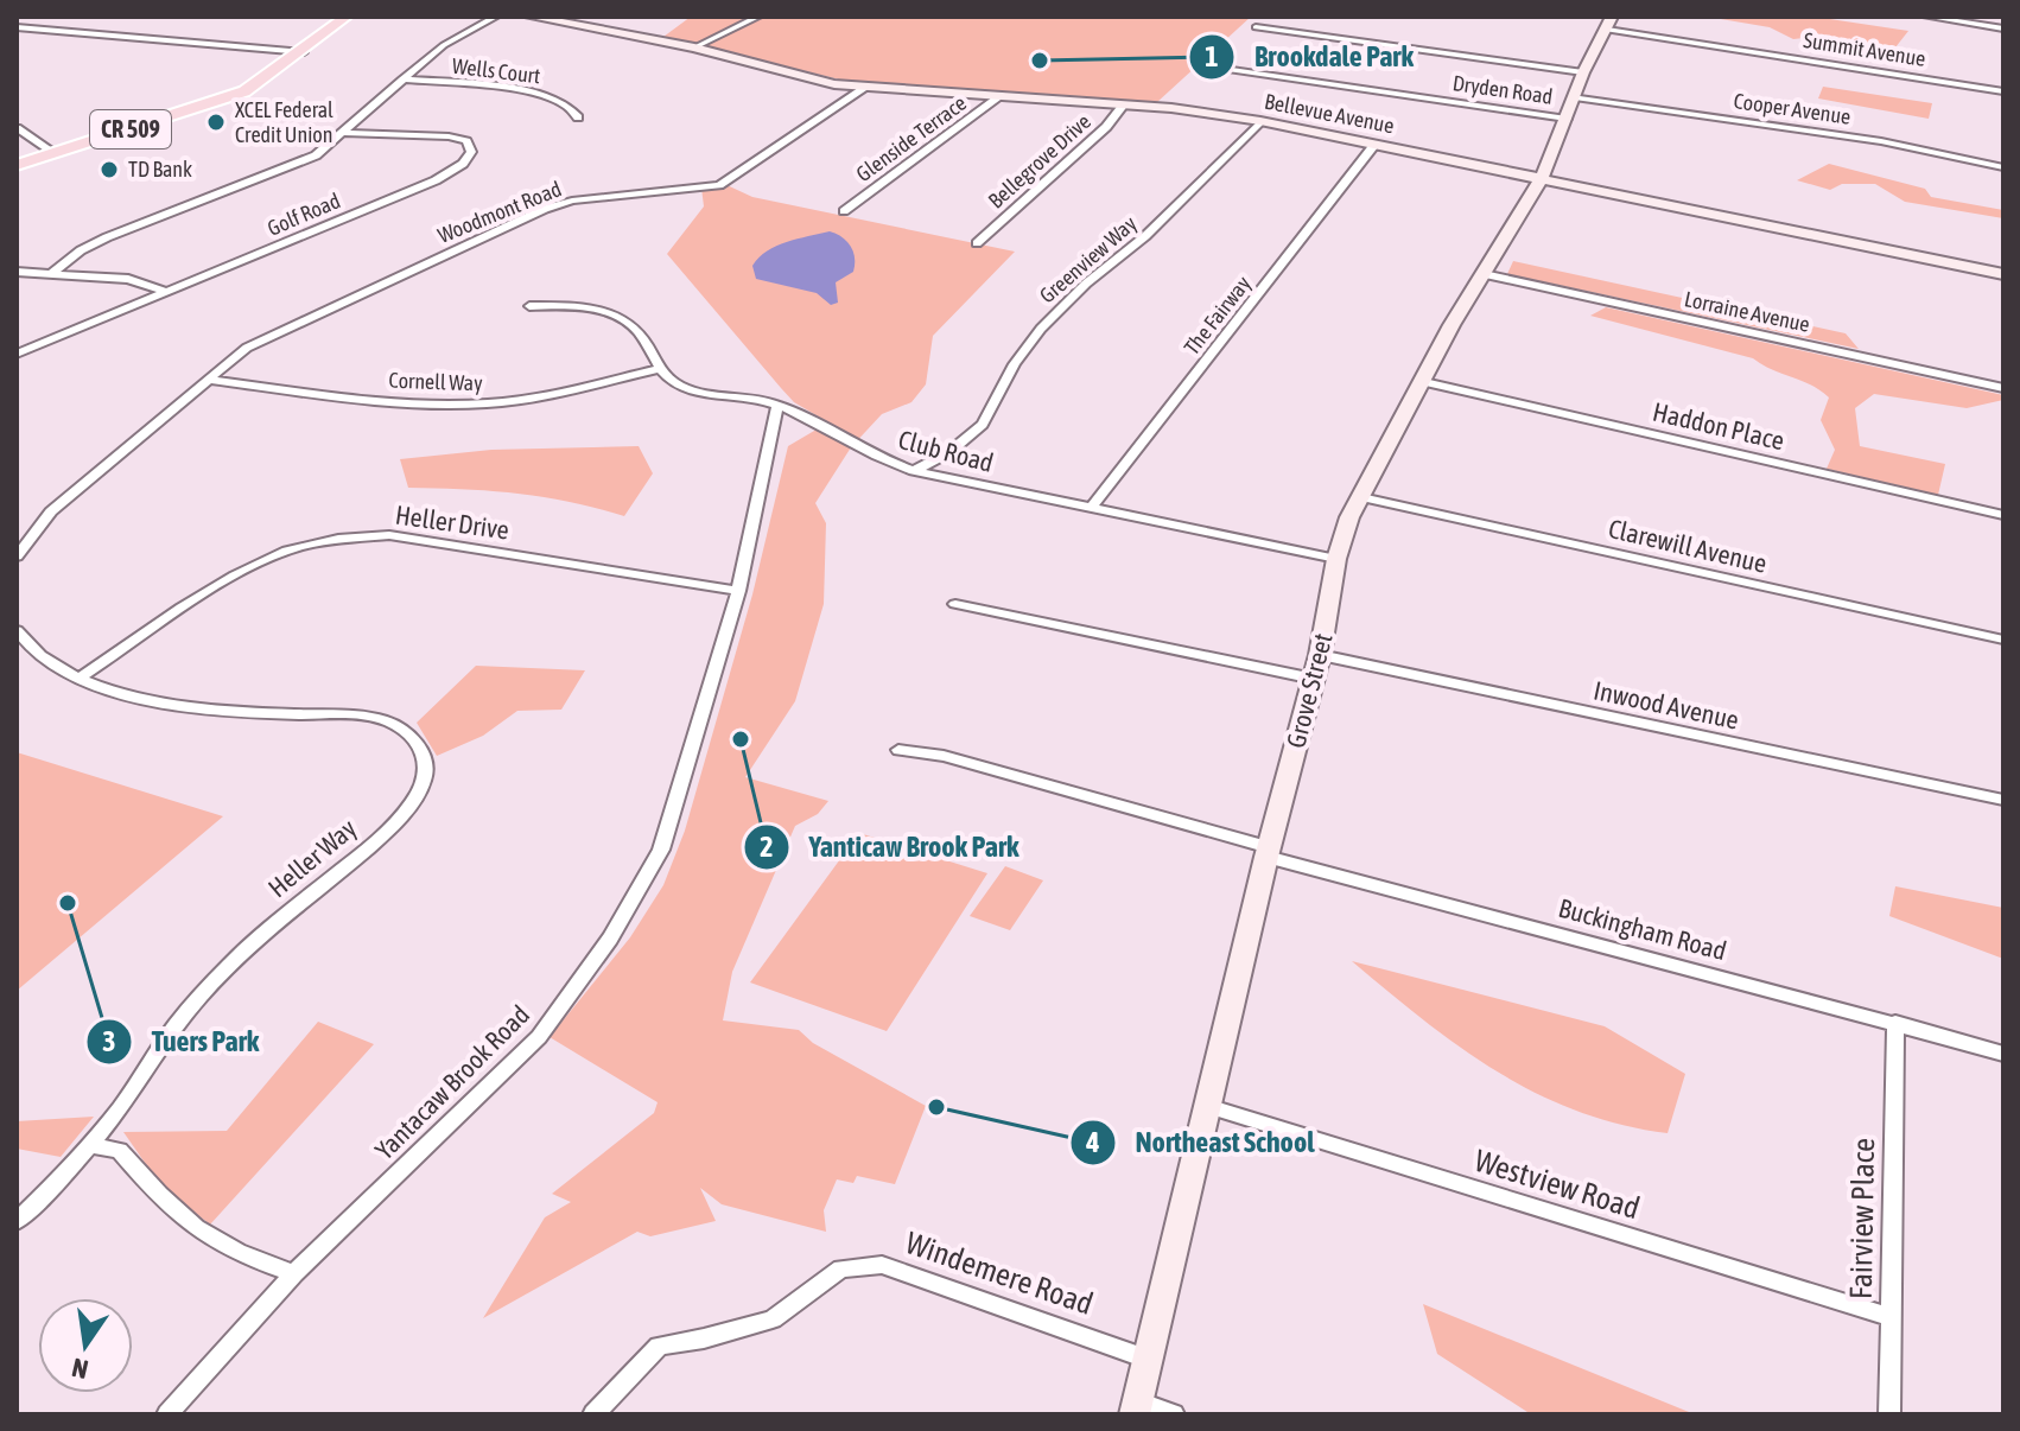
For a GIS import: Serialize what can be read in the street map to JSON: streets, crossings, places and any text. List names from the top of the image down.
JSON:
{
  "streets": {
    "main road": ["Bellevue Avenue", "CR 509", "Grove Street"],
    "street": [
      "Summit Avenue",
      "Wells Court",
      "Dryden Road",
      "Cooper Avenue",
      "Glenside Terrace",
      "Bellegrove Drive",
      "Woodmont Road",
      "Golf Road",
      "Greenview Way",
      "Lorraine Avenue",
      "The Fairway",
      "Cornell Way",
      "Haddon Place",
      "Club Road",
      "Heller Drive",
      "Clarewill Avenue",
      "Inwood Avenue",
      "Heller Way",
      "Buckingham Road",
      "Yantacaw Brook Road",
      "Westview Road",
      "Fairview Place",
      "Windemere Road"
    ]
  },
  "crossings": [
    ["Summit Avenue", "Grove Street"],
    ["Dryden Road", "Grove Street"],
    ["Cooper Avenue", "Grove Street"],
    ["Bellevue Avenue", "Glenside Terrace"],
    ["Bellevue Avenue", "Bellegrove Drive"],
    ["Bellevue Avenue", "Woodmont Road"],
    ["Bellevue Avenue", "Greenview Way"],
    ["Bellevue Avenue", "The Fairway"],
    ["Bellevue Avenue", "Grove Street"],
    ["Woodmont Road", "Cornell Way"],
    ["Greenview Way", "Club Road"],
    ["Lorraine Avenue", "Grove Street"],
    ["The Fairway", "Club Road"],
    ["Cornell Way", "Club Road"],
    ["Haddon Place", "Grove Street"],
    ["Club Road", "Grove Street"],
    ["Club Road", "Yantacaw Brook Road"],
    ["Heller Drive", "Heller Way"],
    ["Heller Drive", "Yantacaw Brook Road"],
    ["Clarewill Avenue", "Grove Street"],
    ["Grove Street", "Inwood Avenue"],
    ["Grove Street", "Buckingham Road"],
    ["Grove Street", "Westview Road"],
    ["Grove Street", "Windemere Road"],
    ["Buckingham Road", "Fairview Place"],
    ["Westview Road", "Fairview Place"]
  ],
  "places": [
    "Brookdale Park",
    "XCEL Federal Credit Union",
    "TD Bank",
    "Yanticaw Brook Park",
    "Tuers Park",
    "Northeast School"
  ],
  "north": "bottom"
}
